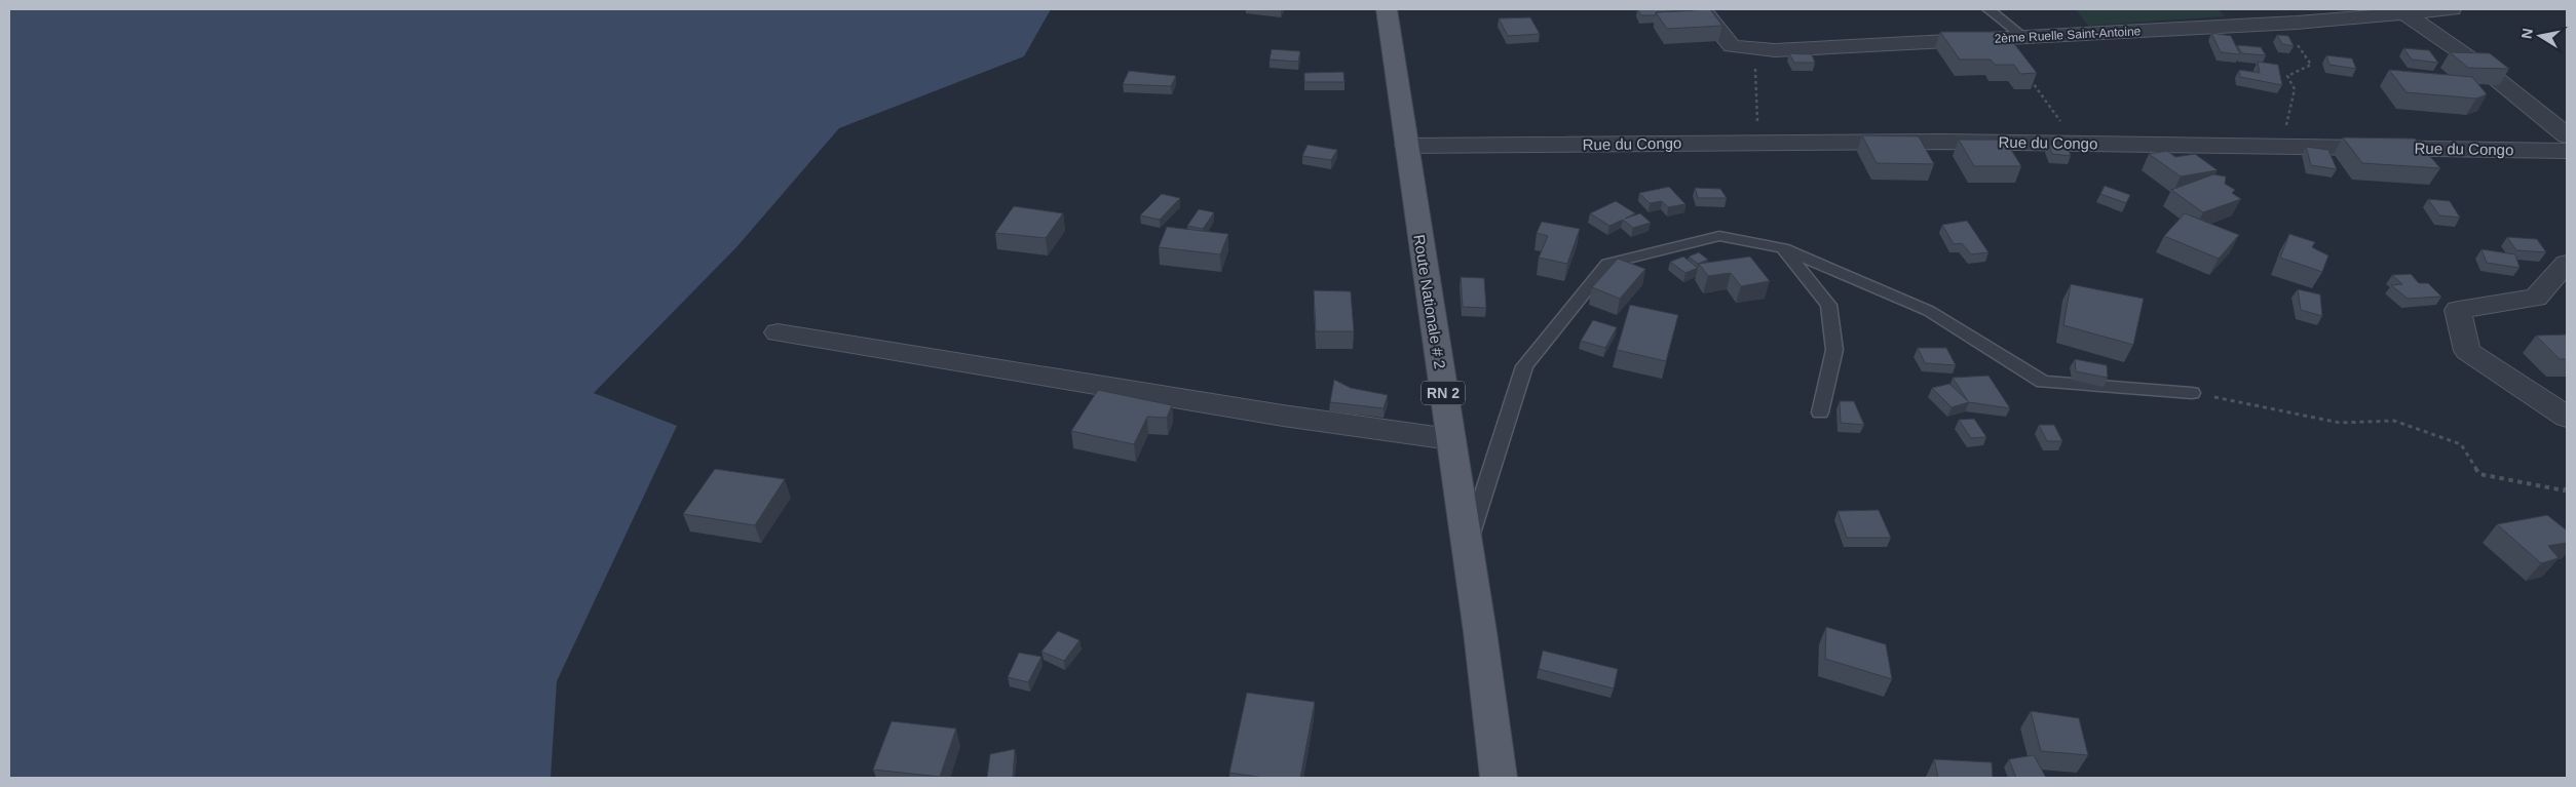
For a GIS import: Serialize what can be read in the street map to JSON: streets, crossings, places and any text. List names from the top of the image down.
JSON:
{
  "streets": {
    "main road": ["Route Nationale # 2", "RN 2"],
    "street": ["2ème Ruelle Saint-Antoine", "Rue du Congo"]
  },
  "crossings": [
    ["Rue du Congo", "Route Nationale # 2"]
  ],
  "north": "left"
}
